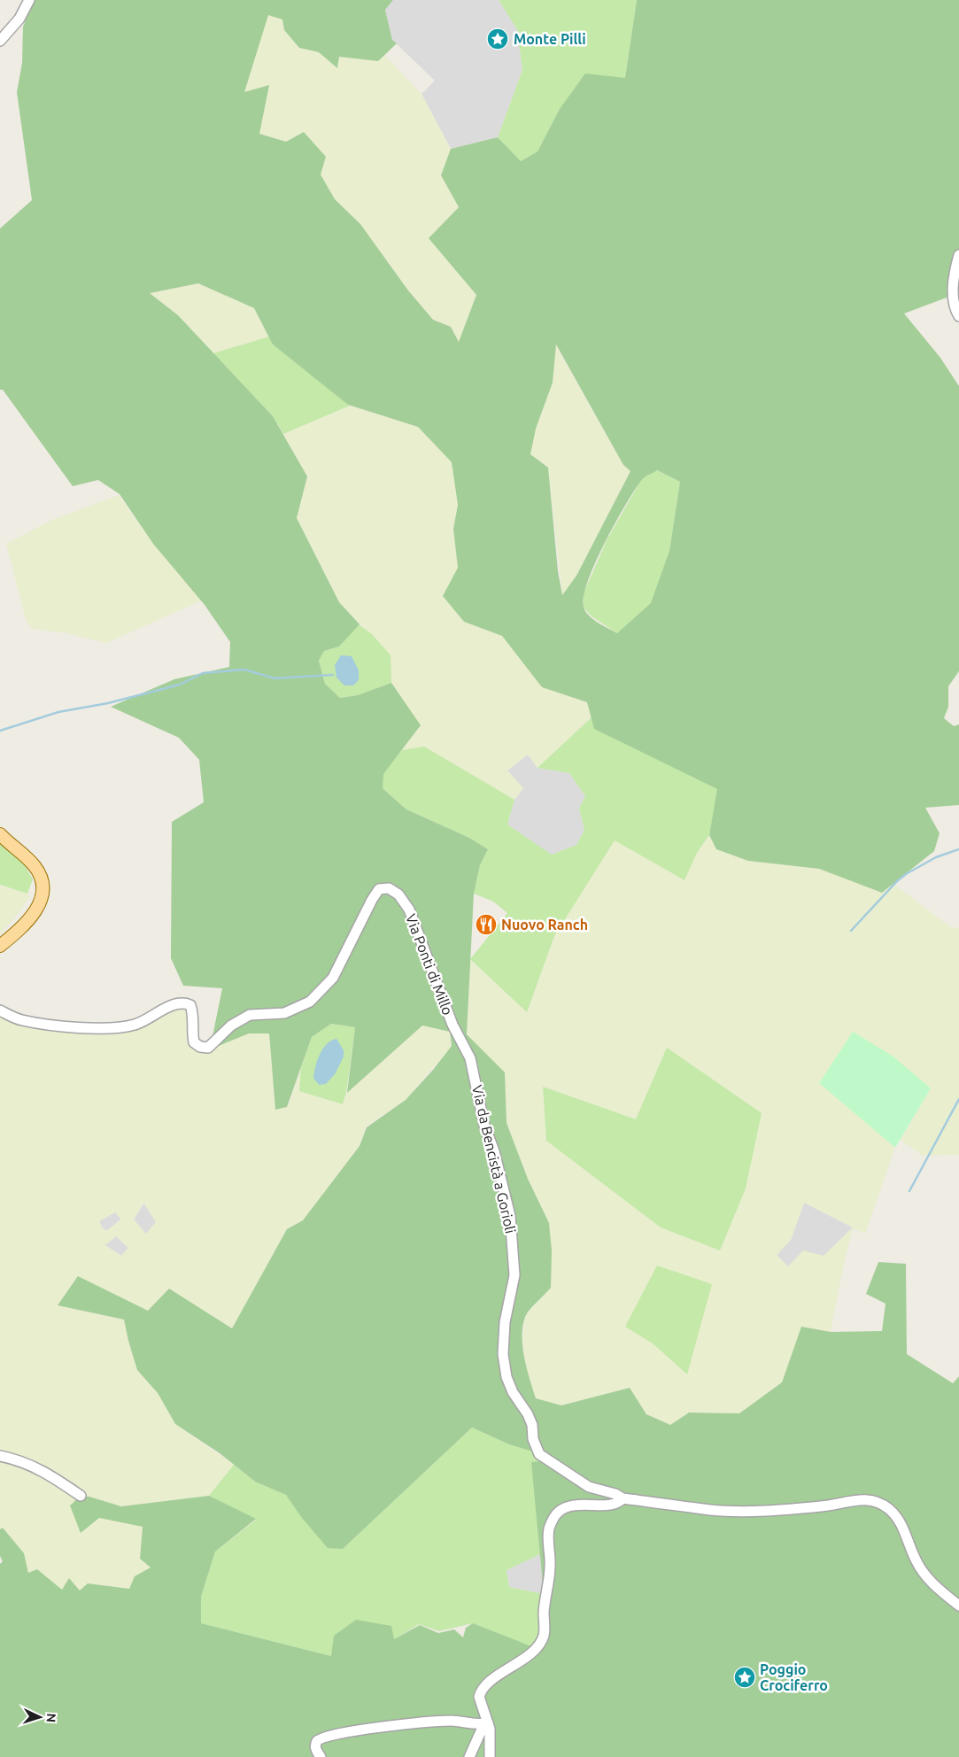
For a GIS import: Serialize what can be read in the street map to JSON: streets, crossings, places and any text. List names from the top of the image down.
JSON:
{
  "streets": {
    "street": ["Via Ponti di Millo", "Via da Bencistà a Gorioli"]
  },
  "crossings": [
    ["Via Ponti di Millo", "Via da Bencistà a Gorioli"]
  ],
  "places": {
    "place": ["Monte Pilli", "Poggio Crociferro"],
    "restaurant": ["Nuovo Ranch"]
  },
  "north": "right"
}
